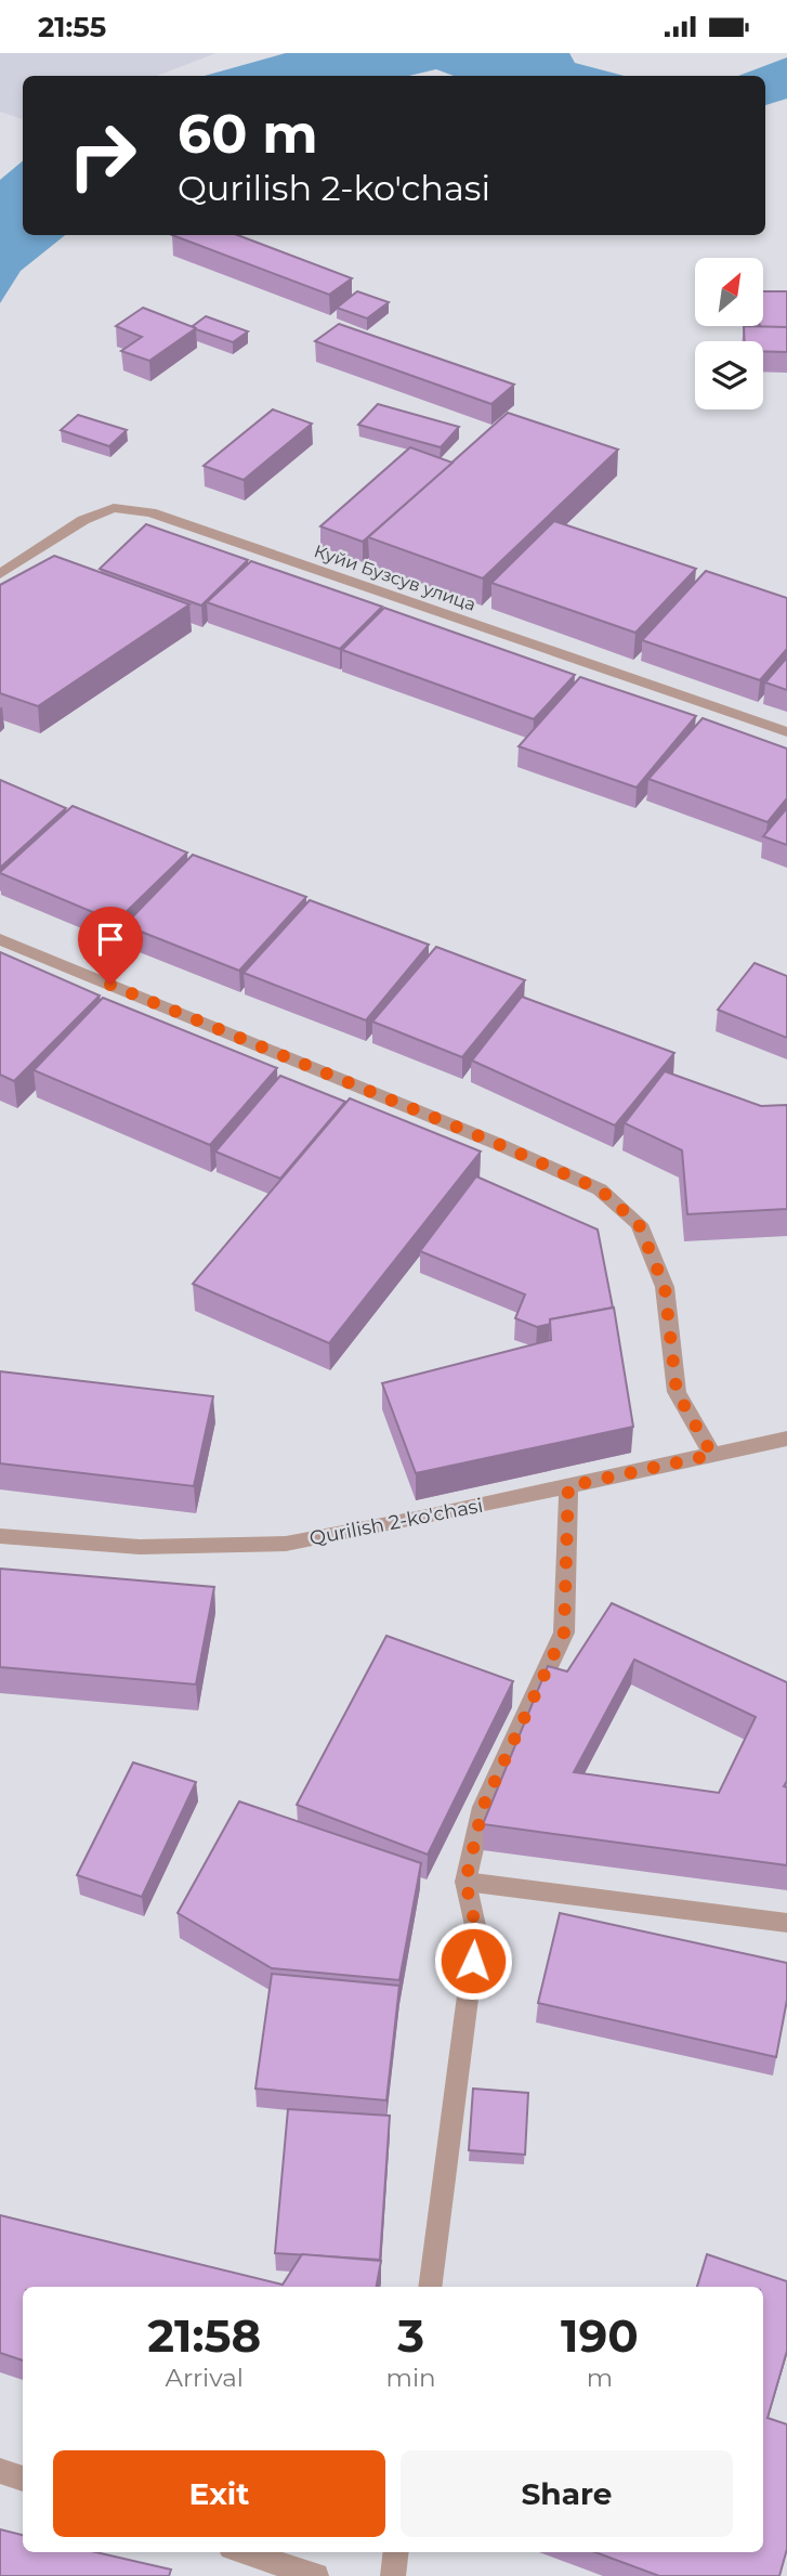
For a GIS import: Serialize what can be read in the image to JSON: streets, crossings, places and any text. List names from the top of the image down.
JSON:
{
  "streets": {
    "street": ["Куйи Бузсув улица", "Qurilish 2-ko'chasi"]
  },
  "north": "top right",
  "page": {
    "status": "21:55",
    "turn": ["60 m", "Qurilish 2-ko'chasi"],
    "eta": [
      "21:58",
      "Arrival",
      "3",
      "min",
      "190",
      "m"
    ],
    "buttons": ["Exit", "Share"]
  }
}
